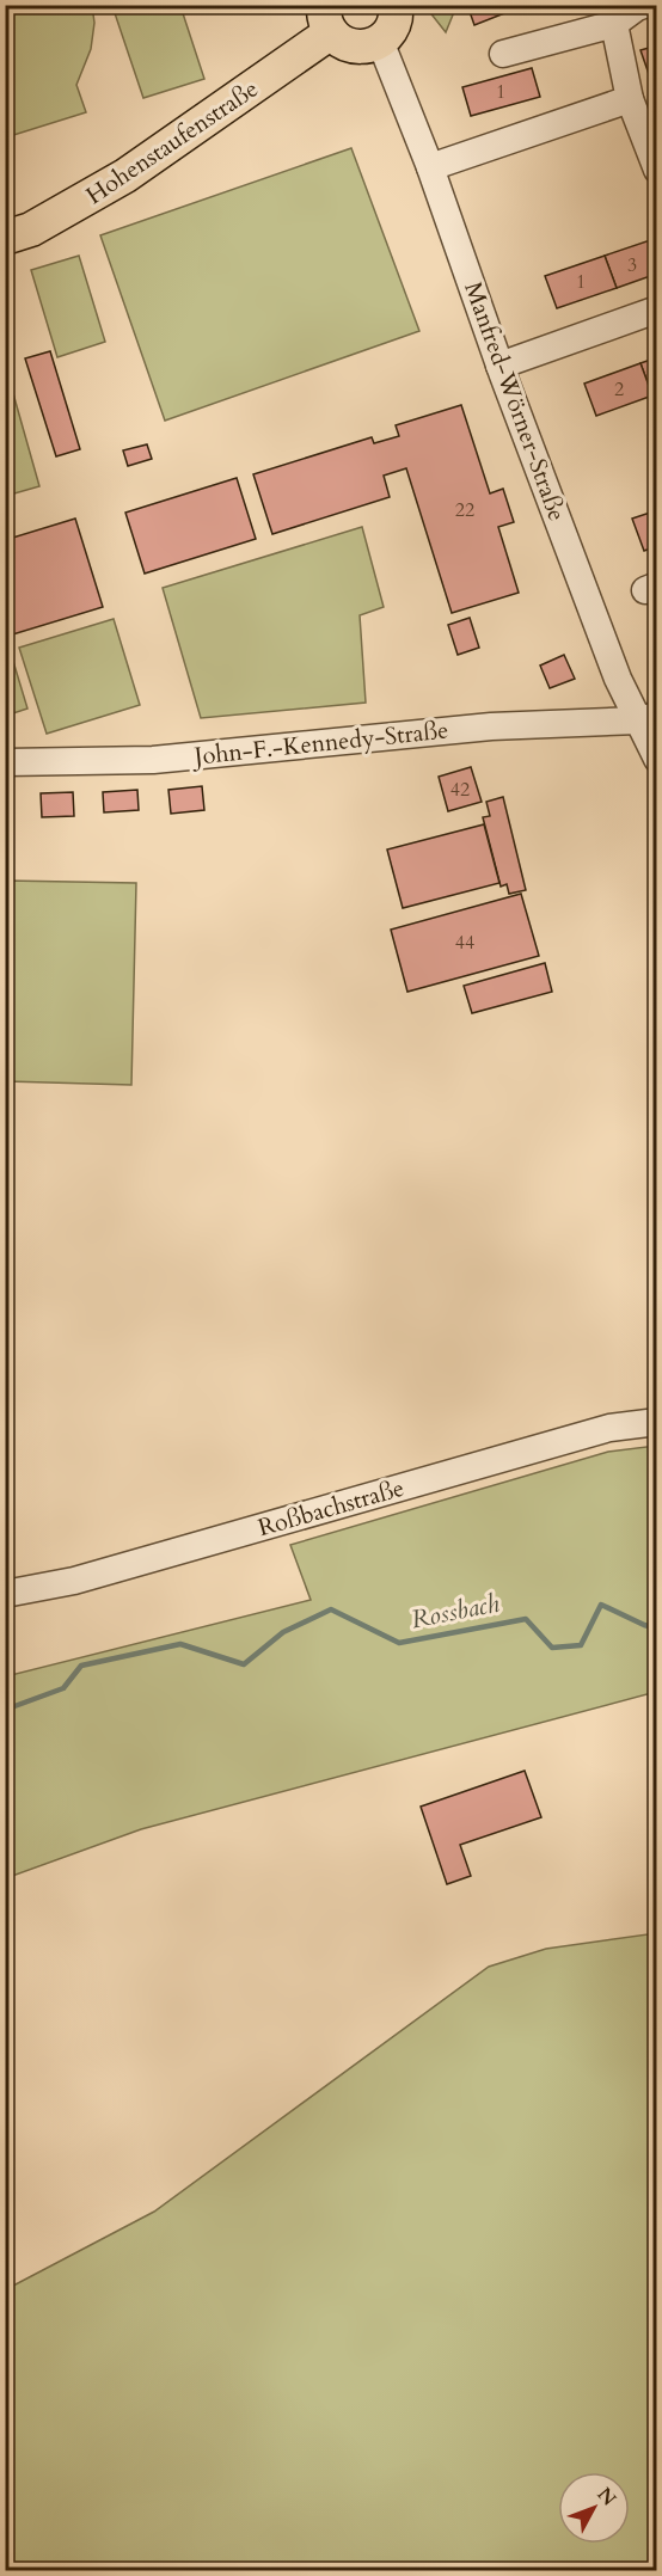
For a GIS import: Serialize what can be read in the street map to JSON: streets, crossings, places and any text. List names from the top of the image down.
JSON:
{
  "streets": {
    "main road": ["Hohenstaufenstraße"],
    "street": ["Manfred-Wörner-Straße", "John-F.-Kennedy-Straße", "Roßbachstraße"]
  },
  "crossings": [
    ["Manfred-Wörner-Straße", "John-F.-Kennedy-Straße"]
  ],
  "water": ["Rossbach"],
  "house_numbers": [
    "1",
    "3",
    "1",
    "2",
    "22",
    "42",
    "44"
  ],
  "north": "top right"
}
